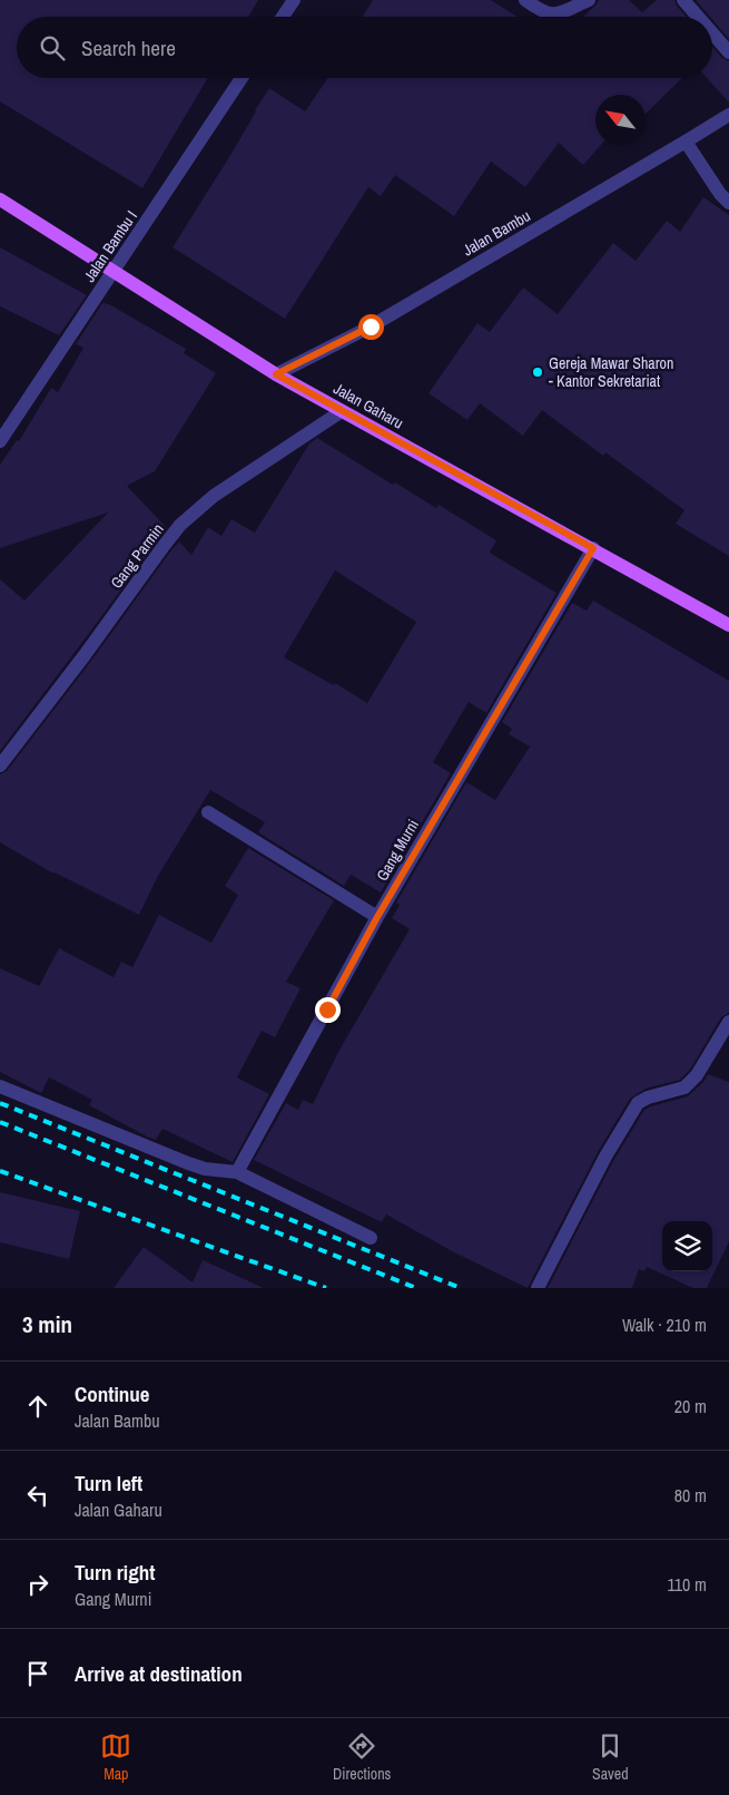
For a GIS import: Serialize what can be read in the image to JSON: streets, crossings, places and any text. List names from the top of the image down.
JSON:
{
  "streets": {
    "main road": ["Jalan Gaharu"],
    "street": [
      "Jalan Bambu",
      "Jalan Bambu I",
      "Gang Parmin",
      "Gang Murni"
    ]
  },
  "crossings": [
    ["Jalan Bambu", "Jalan Gaharu"],
    ["Jalan Bambu I", "Jalan Gaharu"],
    ["Jalan Gaharu", "Gang Parmin"],
    ["Jalan Gaharu", "Gang Murni"]
  ],
  "places": ["Gereja Mawar Sharon - Kantor Sekretariat"],
  "north": "top left",
  "page": {
    "search": "Search here",
    "heading": ["3 min", "Walk · 210 m"],
    "list": [
      ["Continue", "Jalan Bambu", "20 m"],
      ["Turn left", "Jalan Gaharu", "80 m"],
      ["Turn right", "Gang Murni", "110 m"],
      "Arrive at destination"
    ],
    "nav": ["Map", "Directions", "Saved"]
  }
}
